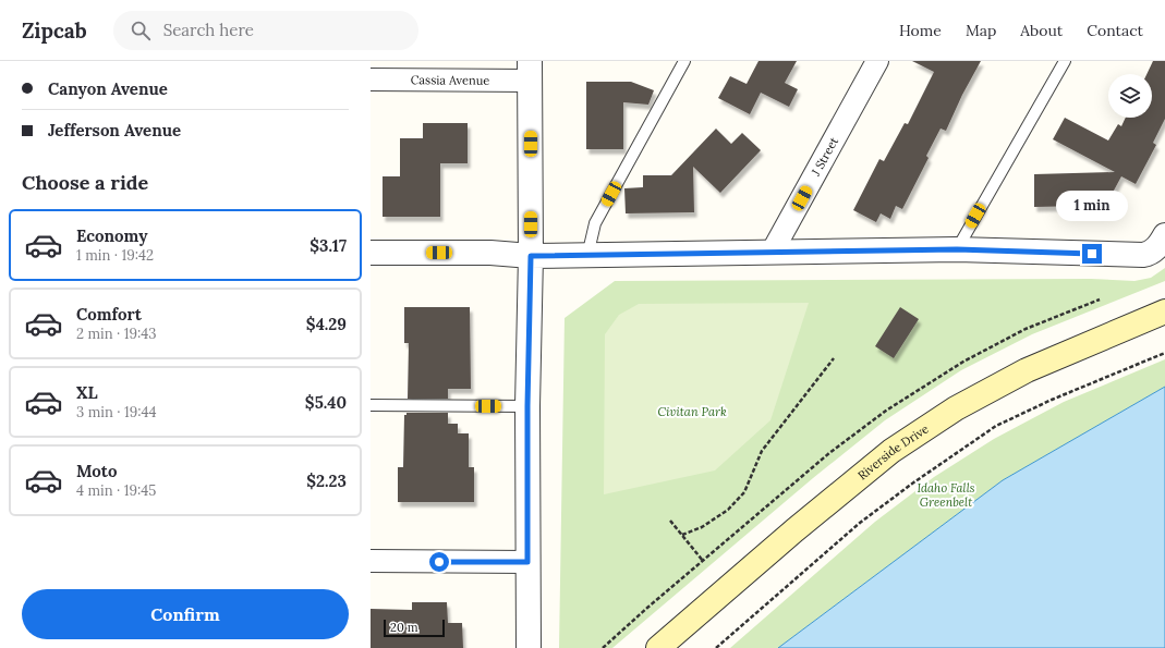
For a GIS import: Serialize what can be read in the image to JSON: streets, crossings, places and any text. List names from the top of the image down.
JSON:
{
  "streets": {
    "main road": ["Riverside Drive"],
    "street": ["Cassia Avenue", "J Street"]
  },
  "parks": ["Civitan Park", "Idaho Falls Greenbelt"],
  "scale_bar": "20 m",
  "page": {
    "header": "Zipcab",
    "search": "Search here",
    "nav": [
      "Home",
      "Map",
      "About",
      "Contact"
    ],
    "banner": ["Canyon Avenue", "Jefferson Avenue"],
    "heading": "Choose a ride",
    "bubble": "1 min",
    "list": [
      {
        "name": "Economy",
        "note": "1 min · 19:42",
        "value": "$3.17"
      },
      {
        "name": "Comfort",
        "note": "2 min · 19:43",
        "value": "$4.29"
      },
      {
        "name": "XL",
        "note": "3 min · 19:44",
        "value": "$5.40"
      },
      {
        "name": "Moto",
        "note": "4 min · 19:45",
        "value": "$2.23"
      }
    ],
    "buttons": "Confirm",
    "scale": "20 m"
  }
}
